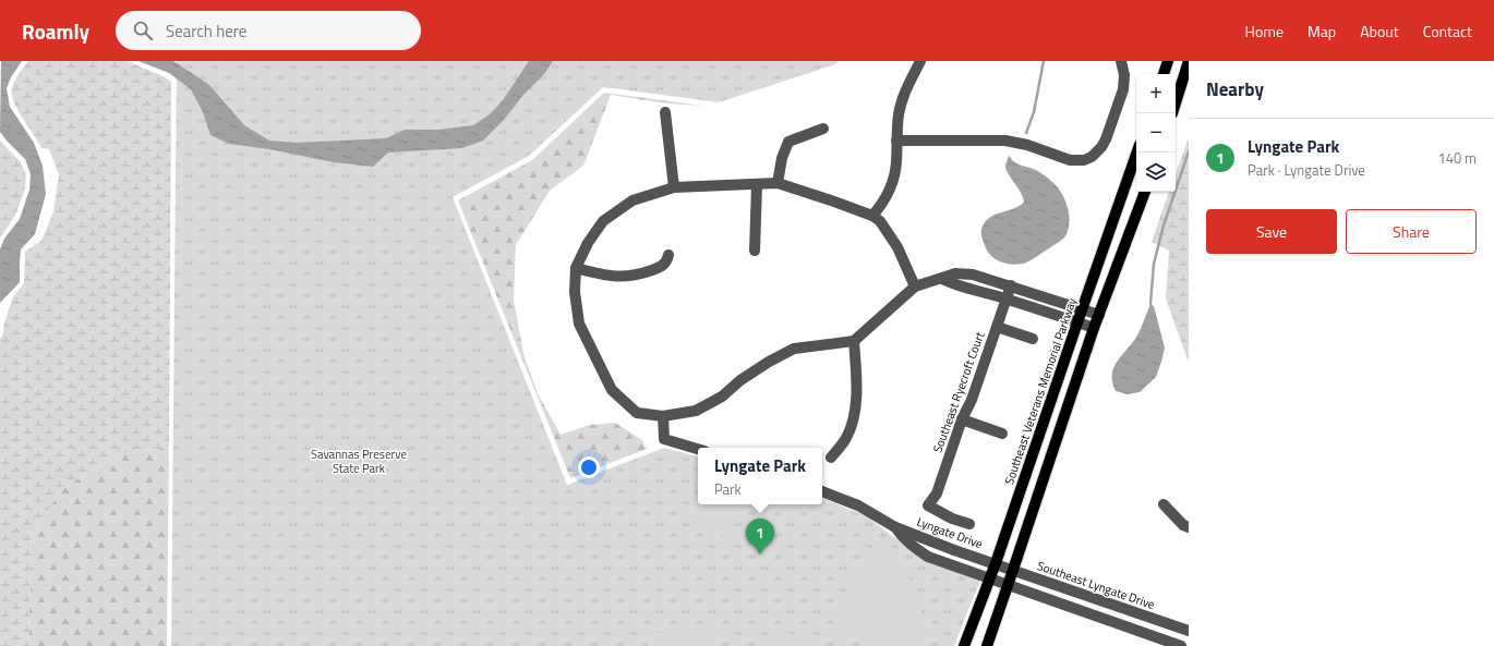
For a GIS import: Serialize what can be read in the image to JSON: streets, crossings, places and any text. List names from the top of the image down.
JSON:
{
  "streets": {
    "main road": ["Southeast Veterans Memorial Parkway"],
    "street": ["Southeast Ryecroft Court", "Lyngate Drive", "Southeast Lyngate Drive"]
  },
  "crossings": [
    ["Southeast Veterans Memorial Parkway", "Lyngate Drive"],
    ["Southeast Veterans Memorial Parkway", "Southeast Lyngate Drive"],
    ["Lyngate Drive", "Southeast Lyngate Drive"]
  ],
  "parks": ["Savannas Preserve State Park"],
  "page": {
    "header": "Roamly",
    "search": "Search here",
    "nav": [
      "Home",
      "Map",
      "About",
      "Contact"
    ],
    "heading": "Nearby",
    "map_buttons": ["+", "−"],
    "list": [
      {
        "mark": "1",
        "name": "Lyngate Park",
        "note": "Park · Lyngate Drive",
        "value": "140 m"
      }
    ],
    "buttons": ["Save", "Share"],
    "popup": ["Lyngate Park", "Park"],
    "pins": "1"
  }
}
